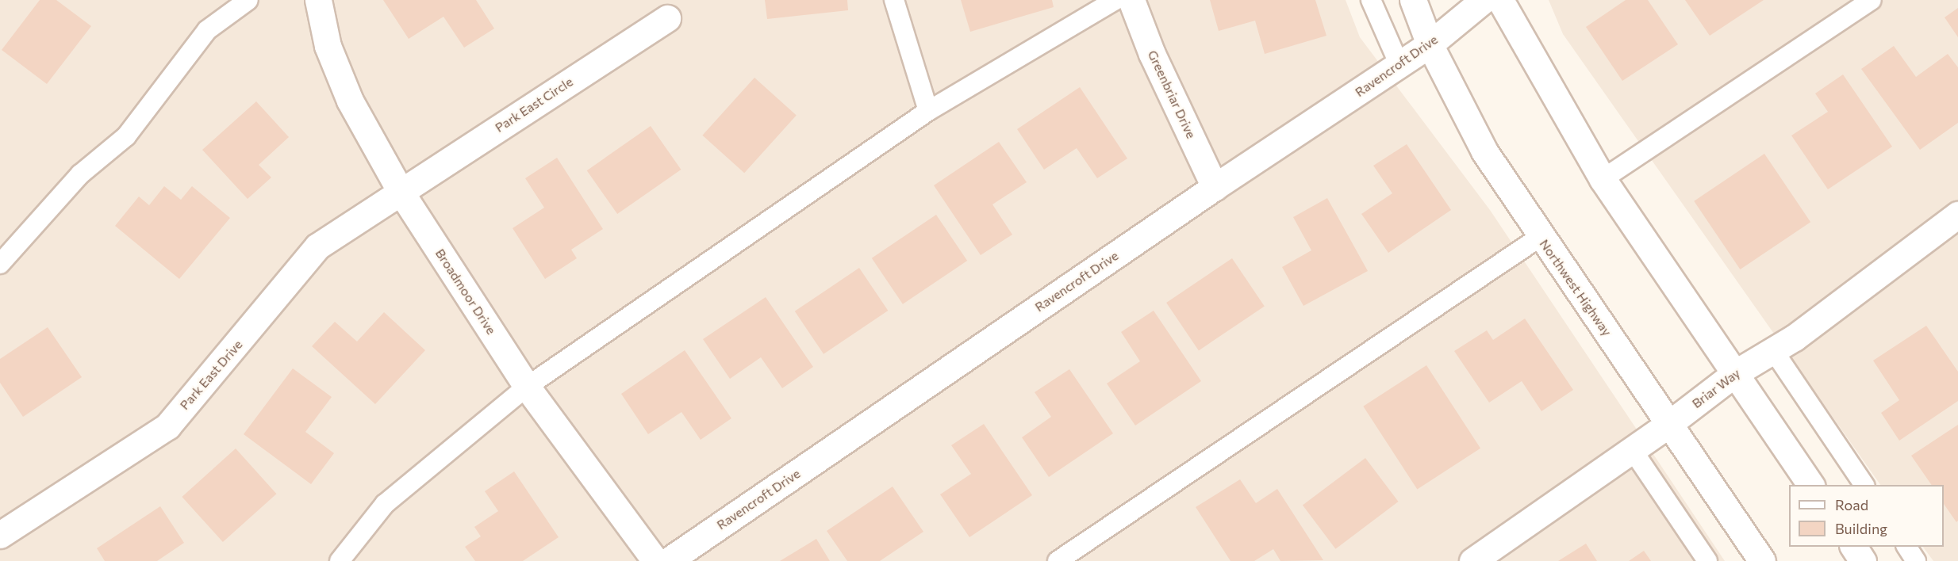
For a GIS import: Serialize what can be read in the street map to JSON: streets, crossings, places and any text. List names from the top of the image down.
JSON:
{
  "streets": {
    "street": [
      "Ravencroft Drive",
      "Greenbriar Drive",
      "Park East Circle",
      "Northwest Highway",
      "Broadmoor Drive",
      "Park East Drive",
      "Briar Way"
    ]
  },
  "crossings": [
    ["Ravencroft Drive", "Greenbriar Drive"],
    ["Ravencroft Drive", "Northwest Highway"],
    ["Park East Circle", "Broadmoor Drive"],
    ["Park East Circle", "Park East Drive"],
    ["Northwest Highway", "Briar Way"],
    ["Broadmoor Drive", "Park East Drive"]
  ],
  "legend": ["Road", "Building"]
}
